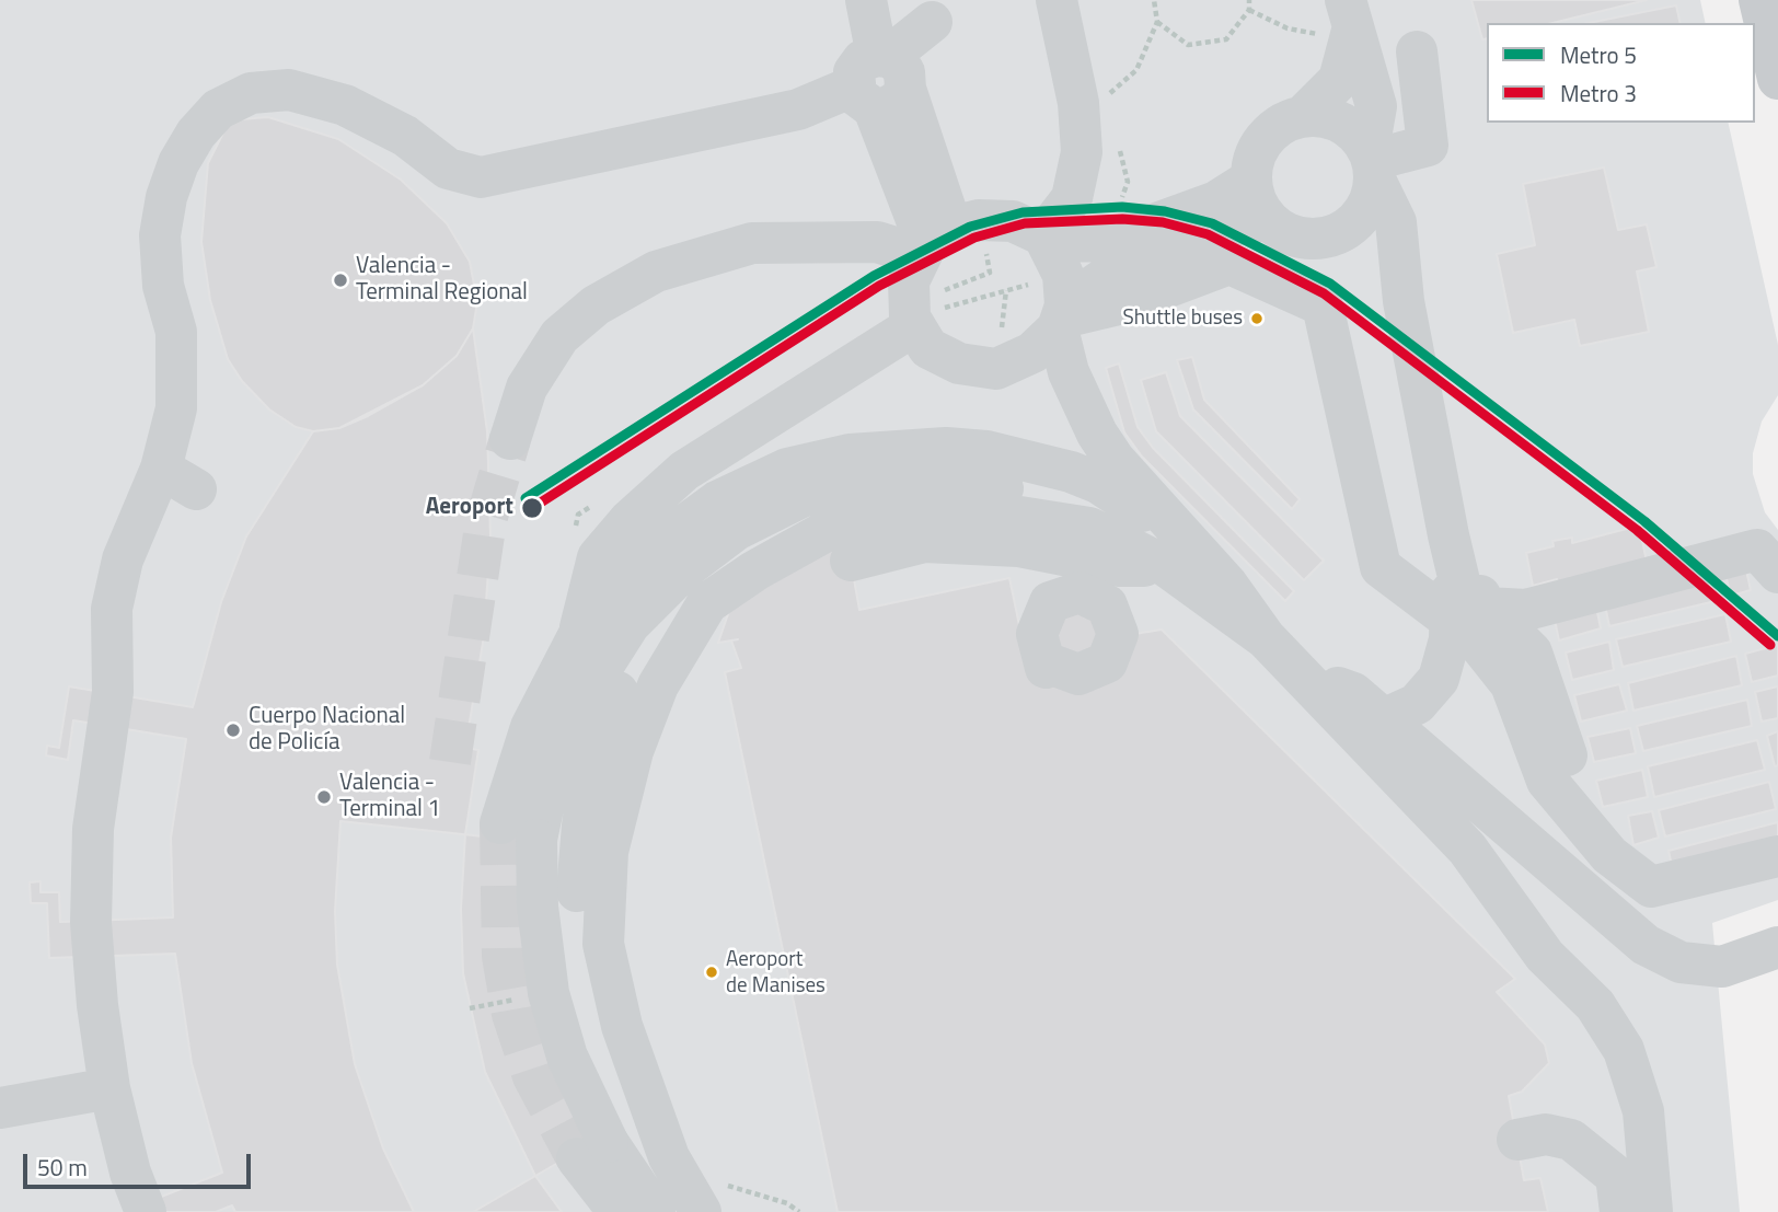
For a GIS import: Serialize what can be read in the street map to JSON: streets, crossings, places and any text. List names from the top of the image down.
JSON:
{
  "places": [
    "Valencia - Terminal Regional",
    "Shuttle buses",
    "Aeroport",
    "Cuerpo Nacional de Policía",
    "Valencia - Terminal 1",
    "Aeroport de Manises"
  ],
  "lines": ["metro line 5", "metro line 3"],
  "legend": ["Metro 5", "Metro 3"],
  "scale_bar": "50 m"
}
